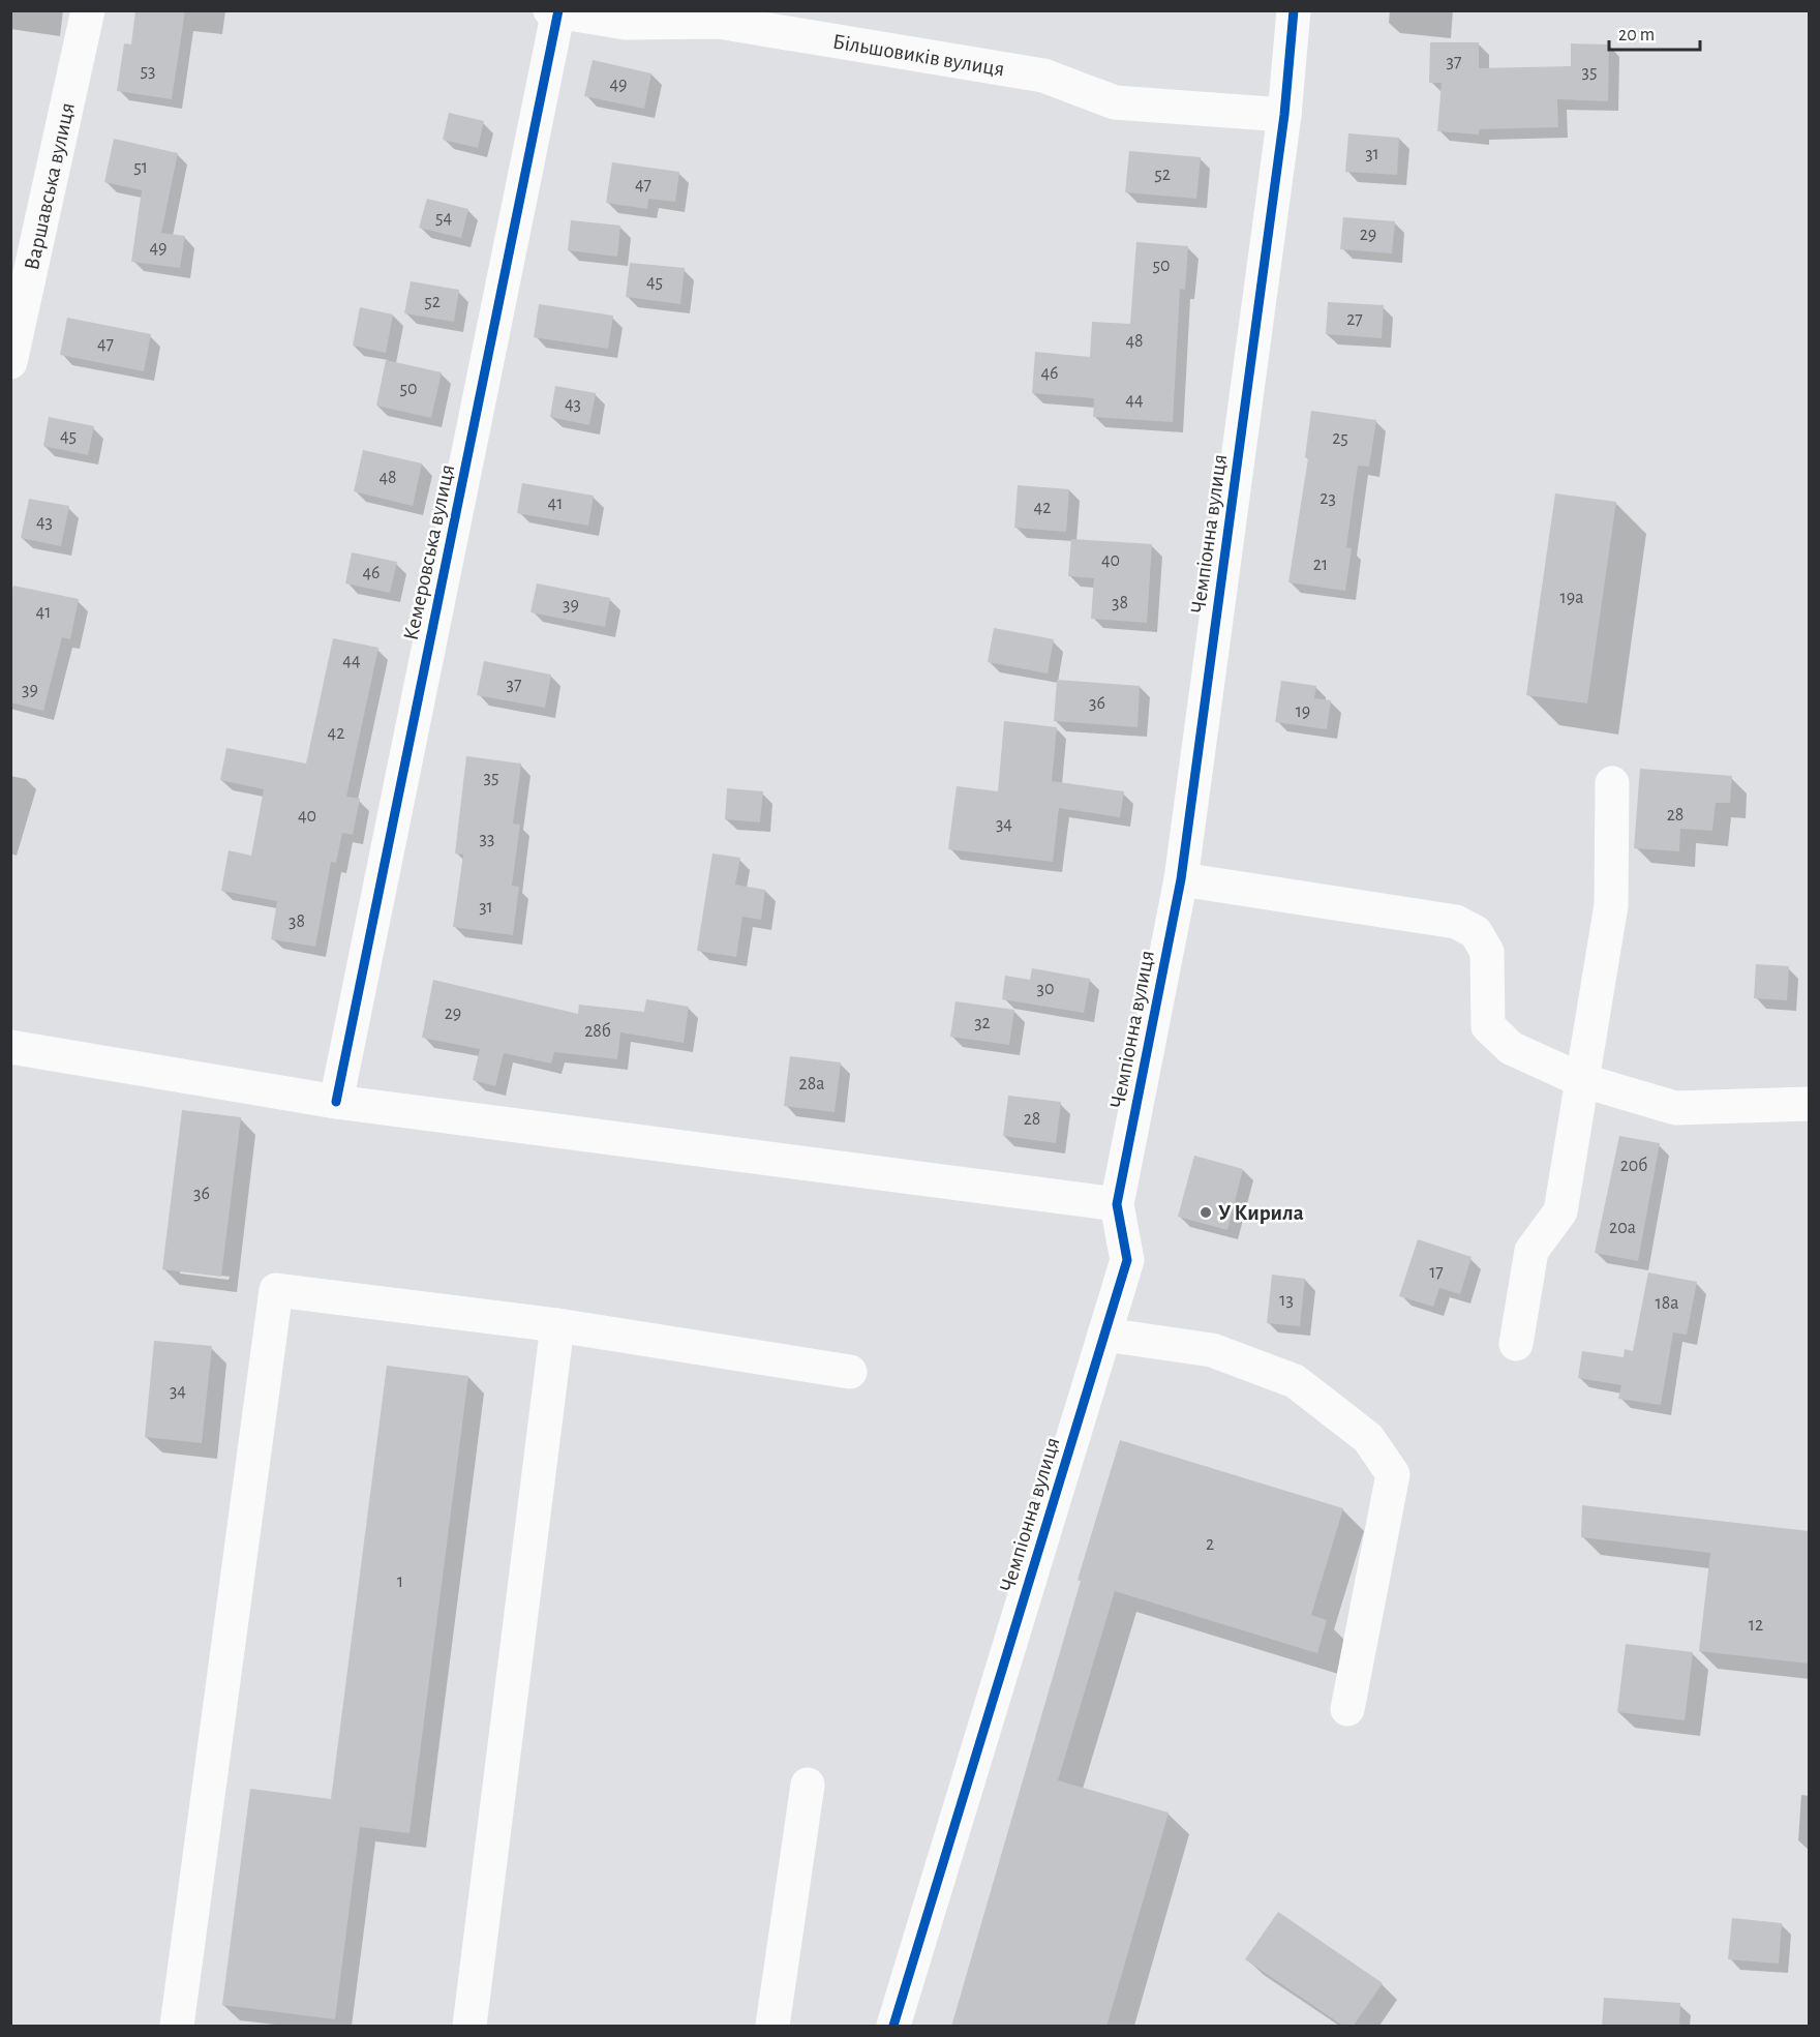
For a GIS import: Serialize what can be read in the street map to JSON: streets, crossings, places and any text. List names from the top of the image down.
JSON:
{
  "streets": {
    "street": [
      "Більшовиків вулиця",
      "Варшавська вулиця",
      "Чемпіонна вулиця",
      "Кемеровська вулиця"
    ]
  },
  "crossings": [
    ["Більшовиків вулиця", "Чемпіонна вулиця"],
    ["Більшовиків вулиця", "Кемеровська вулиця"]
  ],
  "places": ["У Кирила"],
  "house_numbers": [
    "37",
    "53",
    "35",
    "49",
    "31",
    "51",
    "52",
    "47",
    "54",
    "29",
    "49",
    "50",
    "45",
    "52",
    "27",
    "48",
    "47",
    "46",
    "50",
    "44",
    "43",
    "45",
    "25",
    "48",
    "23",
    "41",
    "42",
    "43",
    "40",
    "21",
    "46",
    "19а",
    "38",
    "39",
    "41",
    "44",
    "37",
    "39",
    "36",
    "19",
    "42",
    "35",
    "28",
    "40",
    "34",
    "33",
    "31",
    "38",
    "30",
    "29",
    "32",
    "28б",
    "28а",
    "28",
    "20б",
    "36",
    "20а",
    "17",
    "13",
    "18а",
    "34",
    "2",
    "1",
    "12"
  ],
  "scale_bar": "20 m"
}
